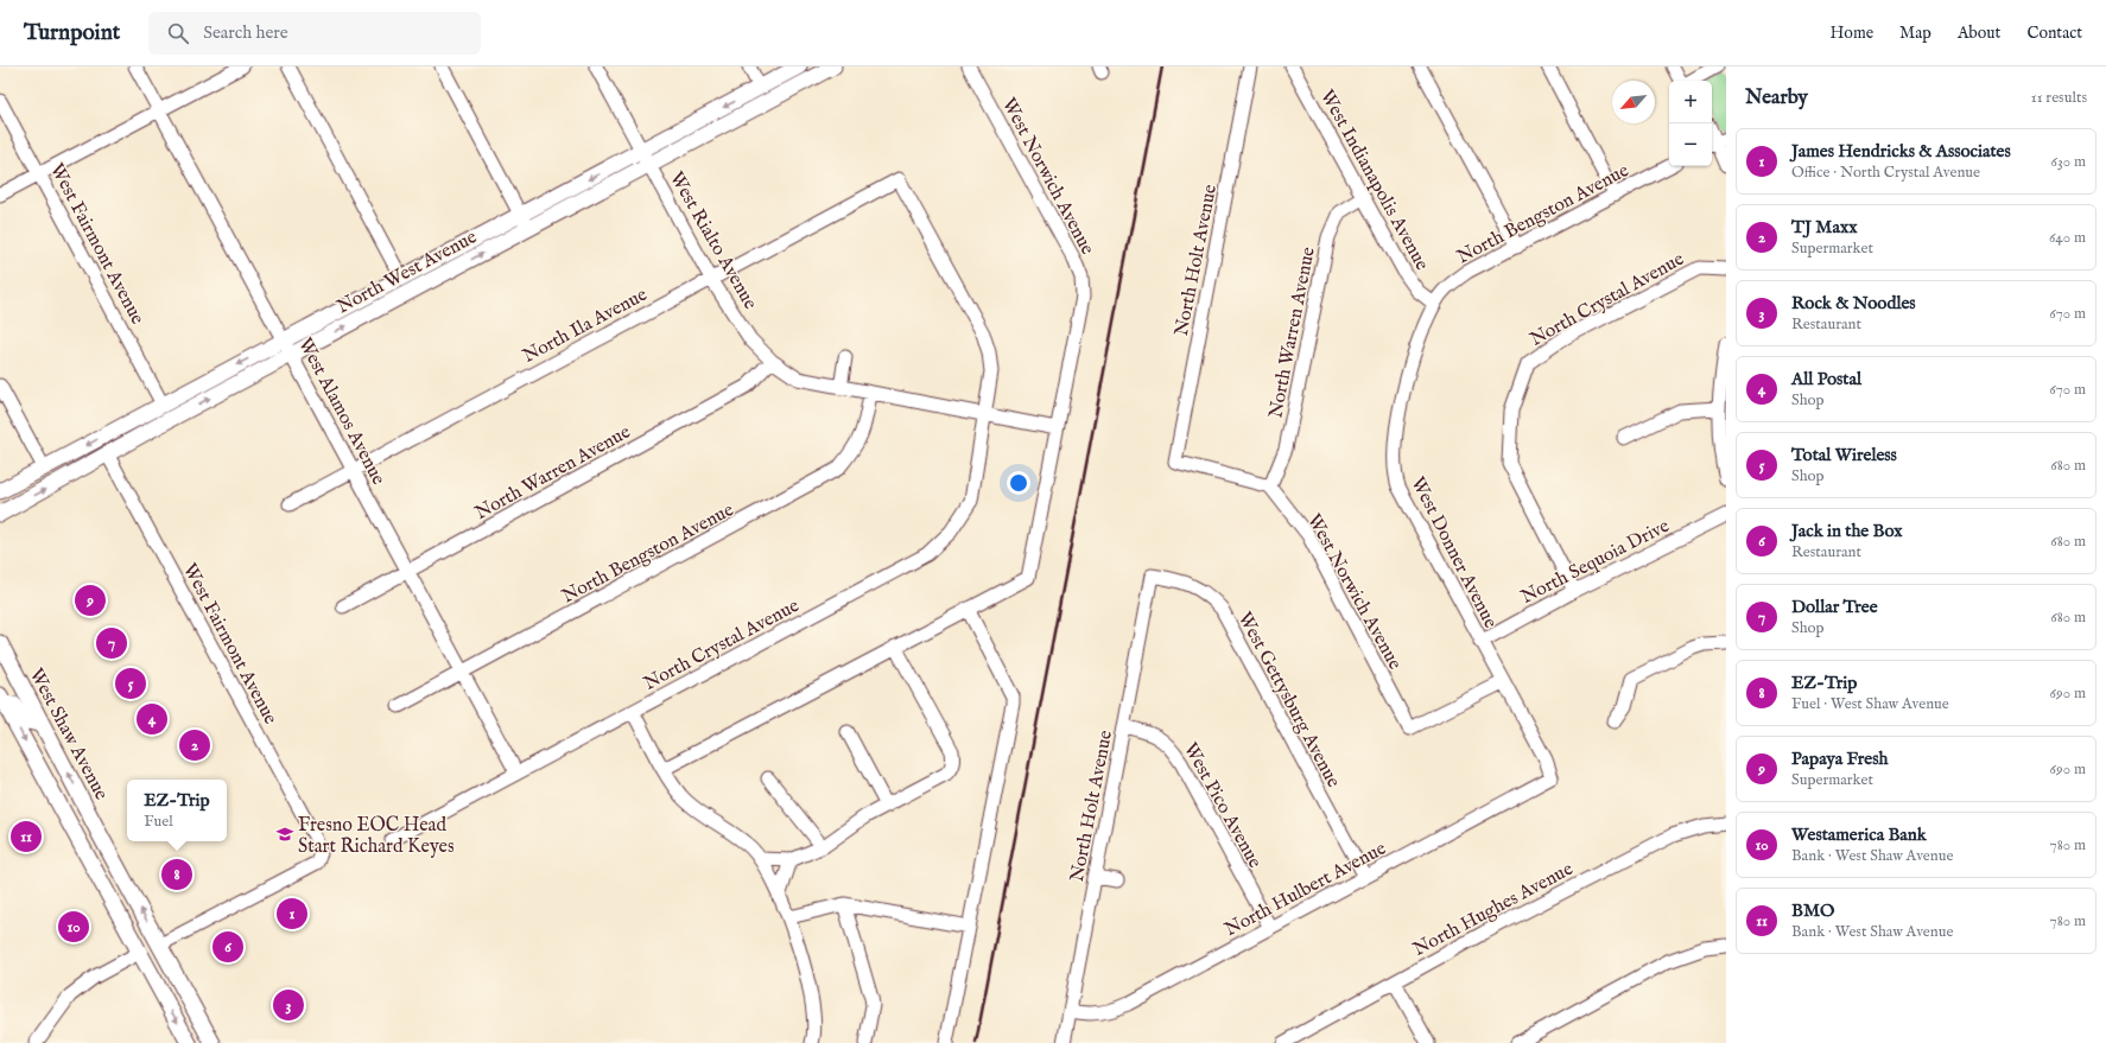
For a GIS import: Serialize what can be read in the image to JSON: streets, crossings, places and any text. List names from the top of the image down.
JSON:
{
  "streets": {
    "main road": ["North West Avenue", "West Shaw Avenue"],
    "street": [
      "West Norwich Avenue",
      "West Indianapolis Avenue",
      "North Bengston Avenue",
      "West Rialto Avenue",
      "West Fairmont Avenue",
      "North Holt Avenue",
      "North Crystal Avenue",
      "North Ila Avenue",
      "North Warren Avenue",
      "West Alamos Avenue",
      "West Donner Avenue",
      "North Sequoia Drive",
      "West Gettysburg Avenue",
      "West Pico Avenue",
      "North Hulbert Avenue",
      "North Hughes Avenue"
    ]
  },
  "crossings": [
    ["West Norwich Avenue", "West Rialto Avenue"],
    ["West Norwich Avenue", "North Holt Avenue"],
    ["West Norwich Avenue", "North Warren Avenue"],
    ["West Norwich Avenue", "West Donner Avenue"],
    ["West Indianapolis Avenue", "North Bengston Avenue"],
    ["West Indianapolis Avenue", "North Warren Avenue"],
    ["West Indianapolis Avenue", "West Donner Avenue"],
    ["North Bengston Avenue", "West Rialto Avenue"],
    ["North Bengston Avenue", "West Alamos Avenue"],
    ["North Bengston Avenue", "West Donner Avenue"],
    ["West Rialto Avenue", "North West Avenue"],
    ["West Rialto Avenue", "North Crystal Avenue"],
    ["West Rialto Avenue", "North Ila Avenue"],
    ["West Rialto Avenue", "North Warren Avenue"],
    ["West Fairmont Avenue", "North West Avenue"],
    ["West Fairmont Avenue", "West Shaw Avenue"],
    ["North Holt Avenue", "North Warren Avenue"],
    ["North Holt Avenue", "West Gettysburg Avenue"],
    ["North Holt Avenue", "West Pico Avenue"],
    ["North Holt Avenue", "North Hulbert Avenue"],
    ["North West Avenue", "West Alamos Avenue"],
    ["North Crystal Avenue", "North Ila Avenue"],
    ["North Crystal Avenue", "West Alamos Avenue"],
    ["North Crystal Avenue", "North Sequoia Drive"],
    ["North Ila Avenue", "West Alamos Avenue"],
    ["North Warren Avenue", "West Alamos Avenue"],
    ["West Donner Avenue", "North Sequoia Drive"],
    ["West Donner Avenue", "North Hulbert Avenue"],
    ["West Gettysburg Avenue", "North Hulbert Avenue"],
    ["West Pico Avenue", "North Hulbert Avenue"]
  ],
  "places": {
    "school or university": ["Fresno EOC Head Start Richard Keyes"]
  },
  "north": "bottom left",
  "page": {
    "header": "Turnpoint",
    "search": "Search here",
    "nav": [
      "Home",
      "Map",
      "About",
      "Contact"
    ],
    "heading": ["Nearby", "11 results"],
    "map_buttons": ["+", "−"],
    "list": [
      {
        "mark": "1",
        "name": "James Hendricks & Associates",
        "note": "Office · North Crystal Avenue",
        "value": "630 m"
      },
      {
        "mark": "2",
        "name": "TJ Maxx",
        "note": "Supermarket",
        "value": "640 m"
      },
      {
        "mark": "3",
        "name": "Rock & Noodles",
        "note": "Restaurant",
        "value": "670 m"
      },
      {
        "mark": "4",
        "name": "All Postal",
        "note": "Shop",
        "value": "670 m"
      },
      {
        "mark": "5",
        "name": "Total Wireless",
        "note": "Shop",
        "value": "680 m"
      },
      {
        "mark": "6",
        "name": "Jack in the Box",
        "note": "Restaurant",
        "value": "680 m"
      },
      {
        "mark": "7",
        "name": "Dollar Tree",
        "note": "Shop",
        "value": "680 m"
      },
      {
        "mark": "8",
        "name": "EZ-Trip",
        "note": "Fuel · West Shaw Avenue",
        "value": "690 m"
      },
      {
        "mark": "9",
        "name": "Papaya Fresh",
        "note": "Supermarket",
        "value": "690 m"
      },
      {
        "mark": "10",
        "name": "Westamerica Bank",
        "note": "Bank · West Shaw Avenue",
        "value": "780 m"
      },
      {
        "mark": "11",
        "name": "BMO",
        "note": "Bank · West Shaw Avenue",
        "value": "780 m"
      }
    ],
    "pins": [
      "9",
      "7",
      "5",
      "4",
      "2",
      "11",
      "8",
      "1",
      "10",
      "6",
      "3"
    ],
    "popup": ["EZ-Trip", "Fuel"]
  }
}
